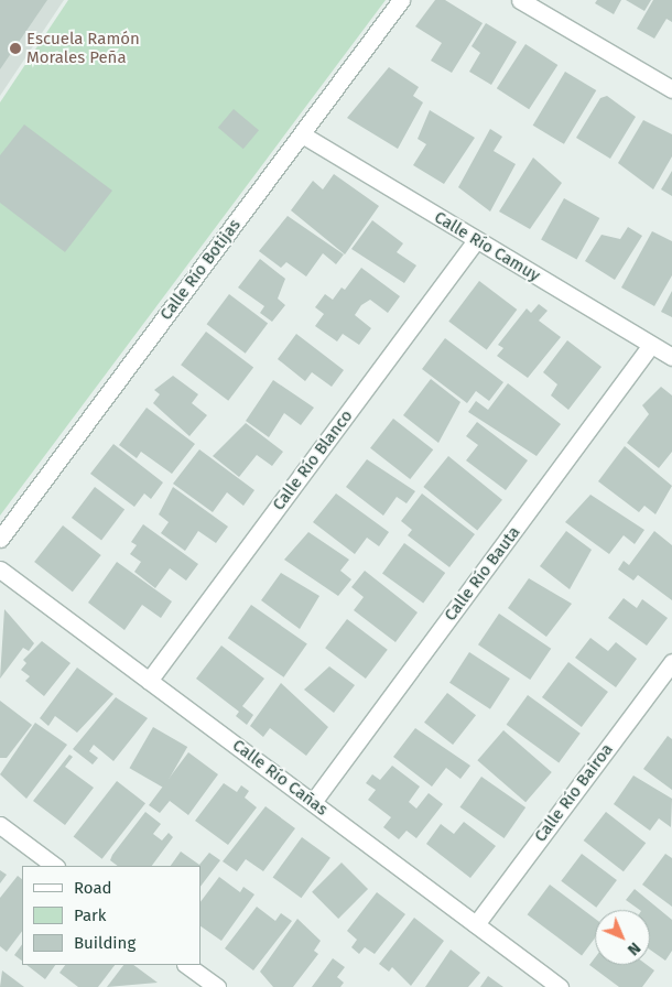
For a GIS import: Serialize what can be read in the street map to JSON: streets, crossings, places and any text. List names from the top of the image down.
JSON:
{
  "streets": {
    "street": [
      "Calle Río Camuy",
      "Calle Río Botijas",
      "Calle Río Blanco",
      "Calle Río Bauta",
      "Calle Río Cañas",
      "Calle Río Bairoa"
    ]
  },
  "crossings": [
    ["Calle Río Camuy", "Calle Río Botijas"],
    ["Calle Río Camuy", "Calle Río Blanco"],
    ["Calle Río Camuy", "Calle Río Bauta"],
    ["Calle Río Blanco", "Calle Río Cañas"],
    ["Calle Río Bauta", "Calle Río Cañas"],
    ["Calle Río Cañas", "Calle Río Bairoa"]
  ],
  "places": ["Escuela Ramón Morales Peña"],
  "legend": ["Road", "Park", "Building"],
  "north": "bottom right"
}
